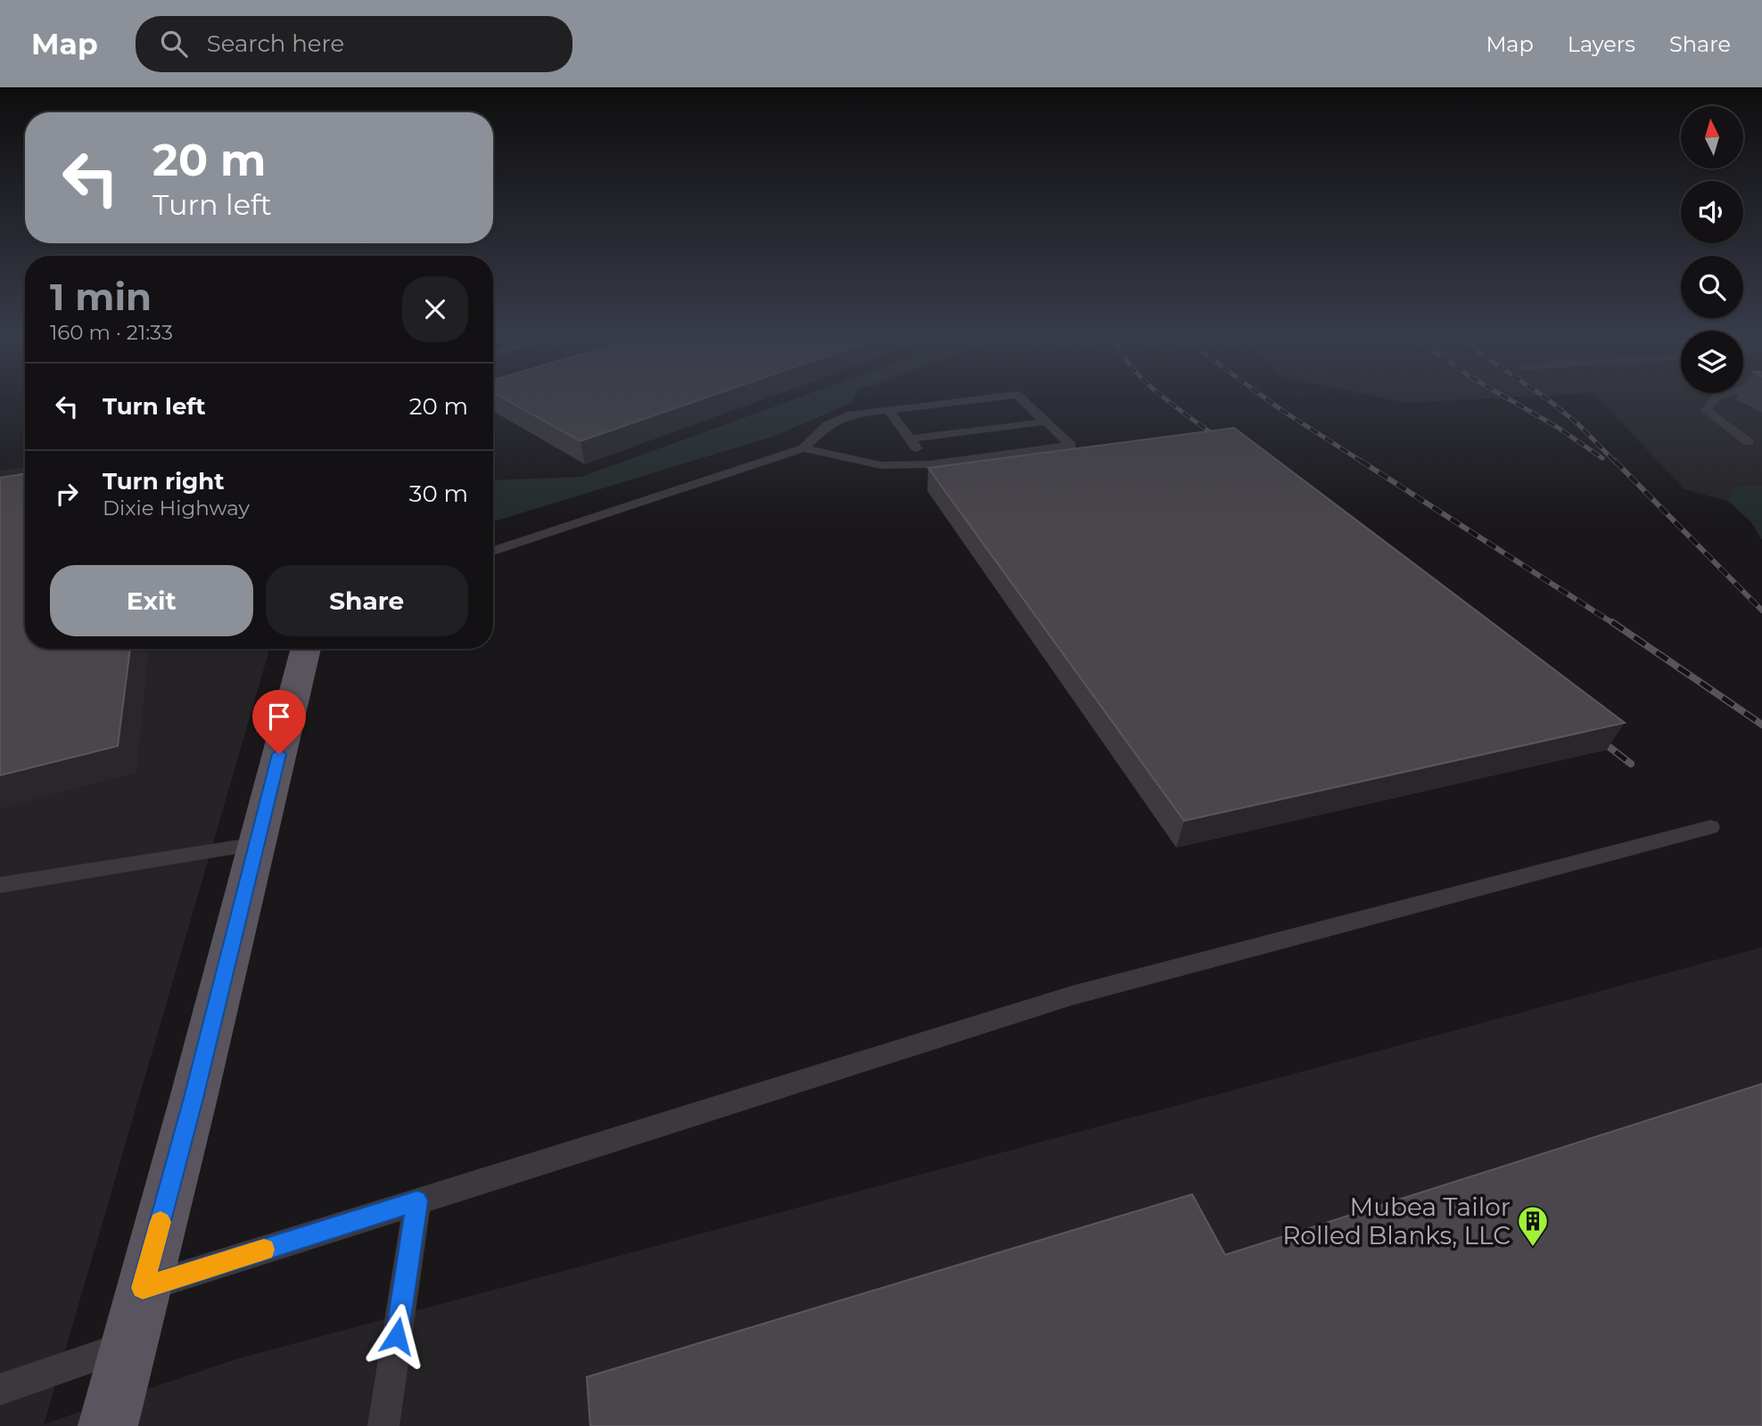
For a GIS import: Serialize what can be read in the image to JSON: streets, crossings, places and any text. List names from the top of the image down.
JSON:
{
  "places": {
    "building": ["Mubea Tailor Rolled Blanks, LLC"]
  },
  "north": "top",
  "page": {
    "header": "Map",
    "search": "Search here",
    "nav": ["Map", "Layers", "Share"],
    "turn": ["20 m", "Turn left"],
    "heading": ["1 min", "160 m · 21:33"],
    "list": [
      {
        "name": "Turn left",
        "value": "20 m"
      },
      {
        "name": "Turn right",
        "note": "Dixie Highway",
        "value": "30 m"
      }
    ],
    "buttons": ["Exit", "Share"]
  }
}
